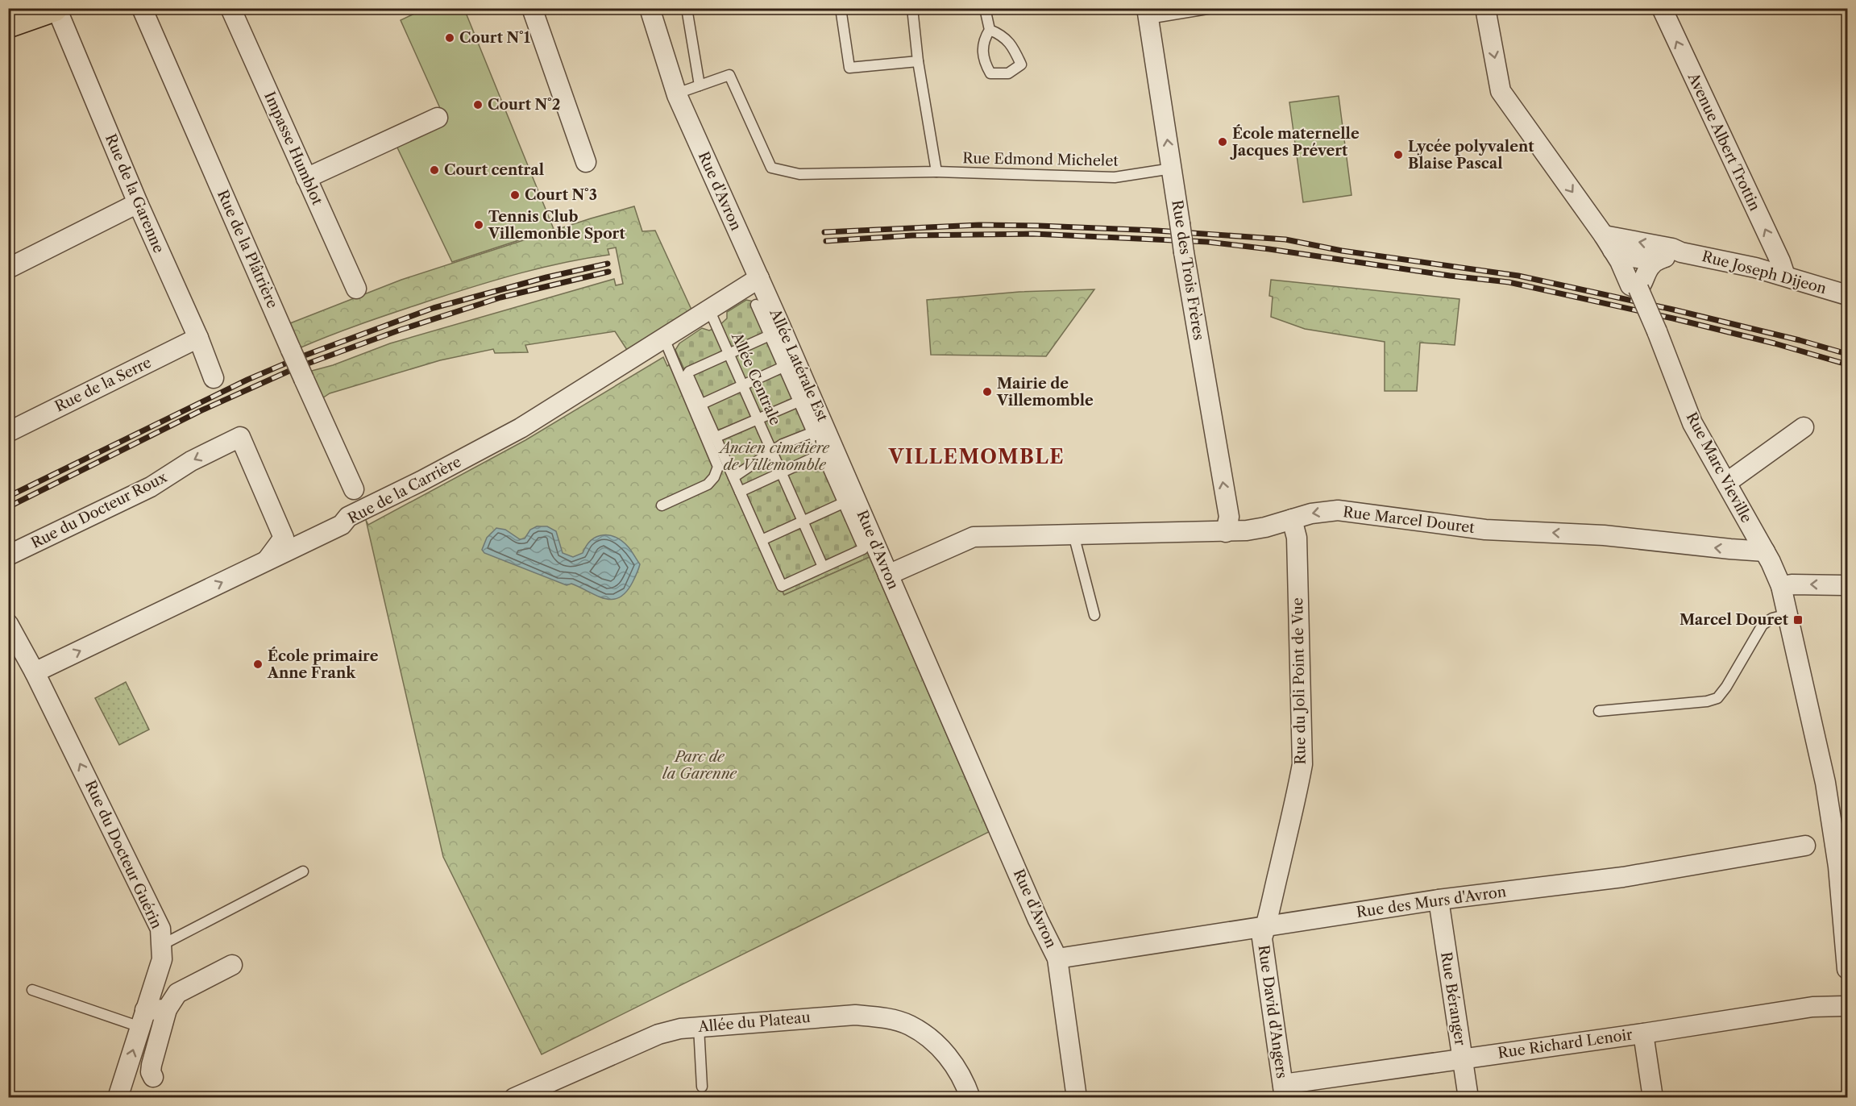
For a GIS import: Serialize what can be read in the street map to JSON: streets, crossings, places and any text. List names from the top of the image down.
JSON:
{
  "streets": {
    "street": [
      "Avenue Albert Trottin",
      "Impasse Humblot",
      "Rue d'Avron",
      "Rue de la Garenne",
      "Rue de la Plâtrière",
      "Rue des Trois Frères",
      "Rue Joseph Dijeon",
      "Rue de la Serre",
      "Rue Marc Vieville",
      "Rue de la Carrière",
      "Rue du Docteur Roux",
      "Rue Marcel Douret",
      "Rue du Joli Point de Vue",
      "Rue du Docteur Guérin",
      "Rue des Murs d'Avron",
      "Rue Béranger",
      "Rue David d'Angers",
      "Allée du Plateau",
      "Rue Richard Lenoir"
    ],
    "lane": ["Rue Edmond Michelet", "Allée Latérale Est", "Allée Centrale"]
  },
  "crossings": [
    ["Avenue Albert Trottin", "Rue Joseph Dijeon"],
    ["Rue Edmond Michelet", "Rue d'Avron"],
    ["Rue Edmond Michelet", "Rue des Trois Frères"],
    ["Rue d'Avron", "Rue de la Carrière"],
    ["Rue d'Avron", "Rue Marcel Douret"],
    ["Rue d'Avron", "Rue des Murs d'Avron"],
    ["Rue de la Garenne", "Rue de la Serre"],
    ["Rue des Trois Frères", "Rue Marcel Douret"],
    ["Rue Joseph Dijeon", "Rue Marc Vieville"],
    ["Allée Latérale Est", "Allée Centrale"],
    ["Allée Centrale", "Rue de la Carrière"],
    ["Rue Marc Vieville", "Rue Marcel Douret"],
    ["Rue de la Carrière", "Rue du Docteur Roux"],
    ["Rue de la Carrière", "Rue du Docteur Guérin"],
    ["Rue Marcel Douret", "Rue du Joli Point de Vue"],
    ["Rue du Joli Point de Vue", "Rue des Murs d'Avron"],
    ["Rue du Joli Point de Vue", "Rue David d'Angers"],
    ["Rue des Murs d'Avron", "Rue Béranger"],
    ["Rue des Murs d'Avron", "Rue David d'Angers"],
    ["Rue Béranger", "Rue Richard Lenoir"],
    ["Rue David d'Angers", "Rue Richard Lenoir"]
  ],
  "one_way": [
    "Avenue Albert Trottin",
    "Rue des Trois Frères",
    "Rue Marcel Douret",
    "Rue du Docteur Guérin"
  ],
  "districts": ["VILLEMOMBLE"],
  "parks": ["Ancien cimetière de Villemomble", "Parc de la Garenne"],
  "places": {
    "other": [
      "Court N°1",
      "Court N°2",
      "École maternelle Jacques Prévert",
      "Lycée polyvalent Blaise Pascal",
      "Court central",
      "Court N°3",
      "Tennis Club Villemonble Sport",
      "Mairie de Villemomble",
      "École primaire Anne Frank"
    ],
    "transit": ["Marcel Douret"]
  }
}
